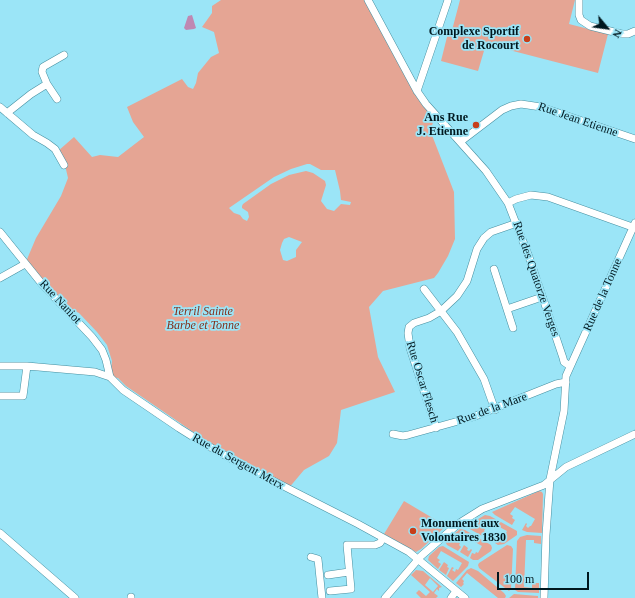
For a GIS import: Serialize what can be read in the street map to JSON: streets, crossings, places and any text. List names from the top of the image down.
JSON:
{
  "streets": {
    "street": [
      "Rue Jean Etienne",
      "Rue des Quatorze Verges",
      "Rue de la Tonne",
      "Rue Naniot",
      "Rue Oscar Flesch",
      "Rue de la Mare",
      "Rue du Sergent Merx"
    ]
  },
  "crossings": [
    ["Rue Jean Etienne", "Rue des Quatorze Verges"],
    ["Rue des Quatorze Verges", "Rue de la Tonne"],
    ["Rue des Quatorze Verges", "Rue Oscar Flesch"],
    ["Rue Naniot", "Rue du Sergent Merx"],
    ["Rue Oscar Flesch", "Rue de la Mare"]
  ],
  "parks": ["Terril Sainte Barbe et Tonne"],
  "places": ["Complexe Sportif de Rocourt", "Ans Rue J. Etienne", "Monument aux Volontaires 1830"],
  "scale_bar": "100 m",
  "north": "bottom right"
}
